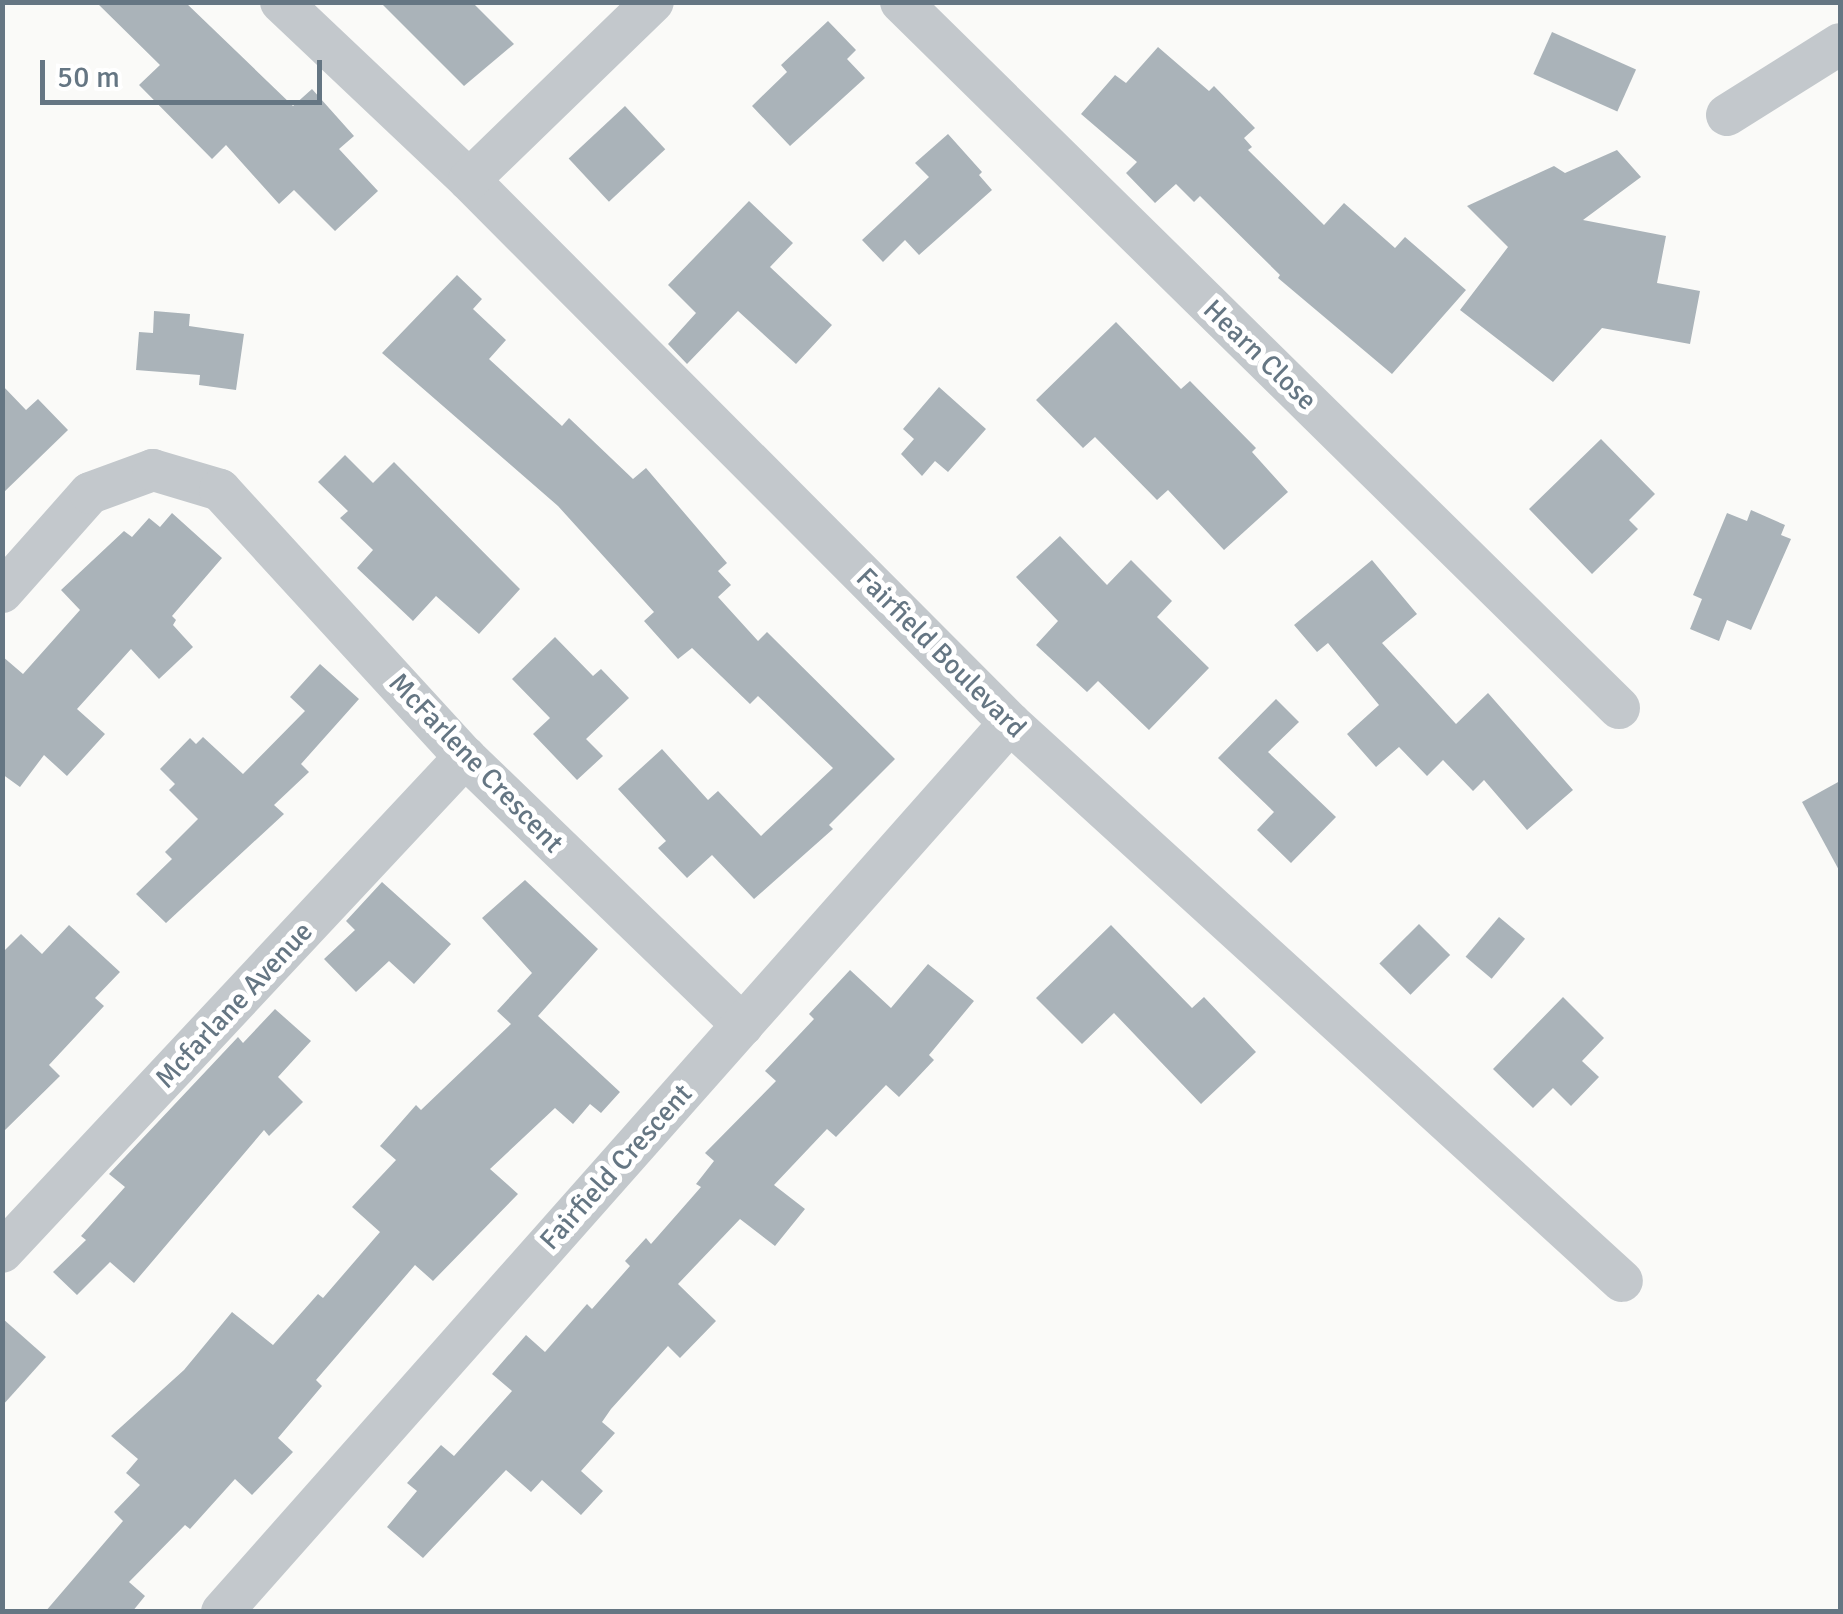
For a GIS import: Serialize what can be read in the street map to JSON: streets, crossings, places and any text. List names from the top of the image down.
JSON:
{
  "streets": {
    "street": [
      "Hearn Close",
      "Fairfield Boulevard",
      "McFarlene Crescent",
      "Mcfarlane Avenue",
      "Fairfield Crescent"
    ]
  },
  "crossings": [
    ["Fairfield Boulevard", "Fairfield Crescent"],
    ["McFarlene Crescent", "Mcfarlane Avenue"],
    ["McFarlene Crescent", "Fairfield Crescent"]
  ],
  "scale_bar": "50 m"
}
